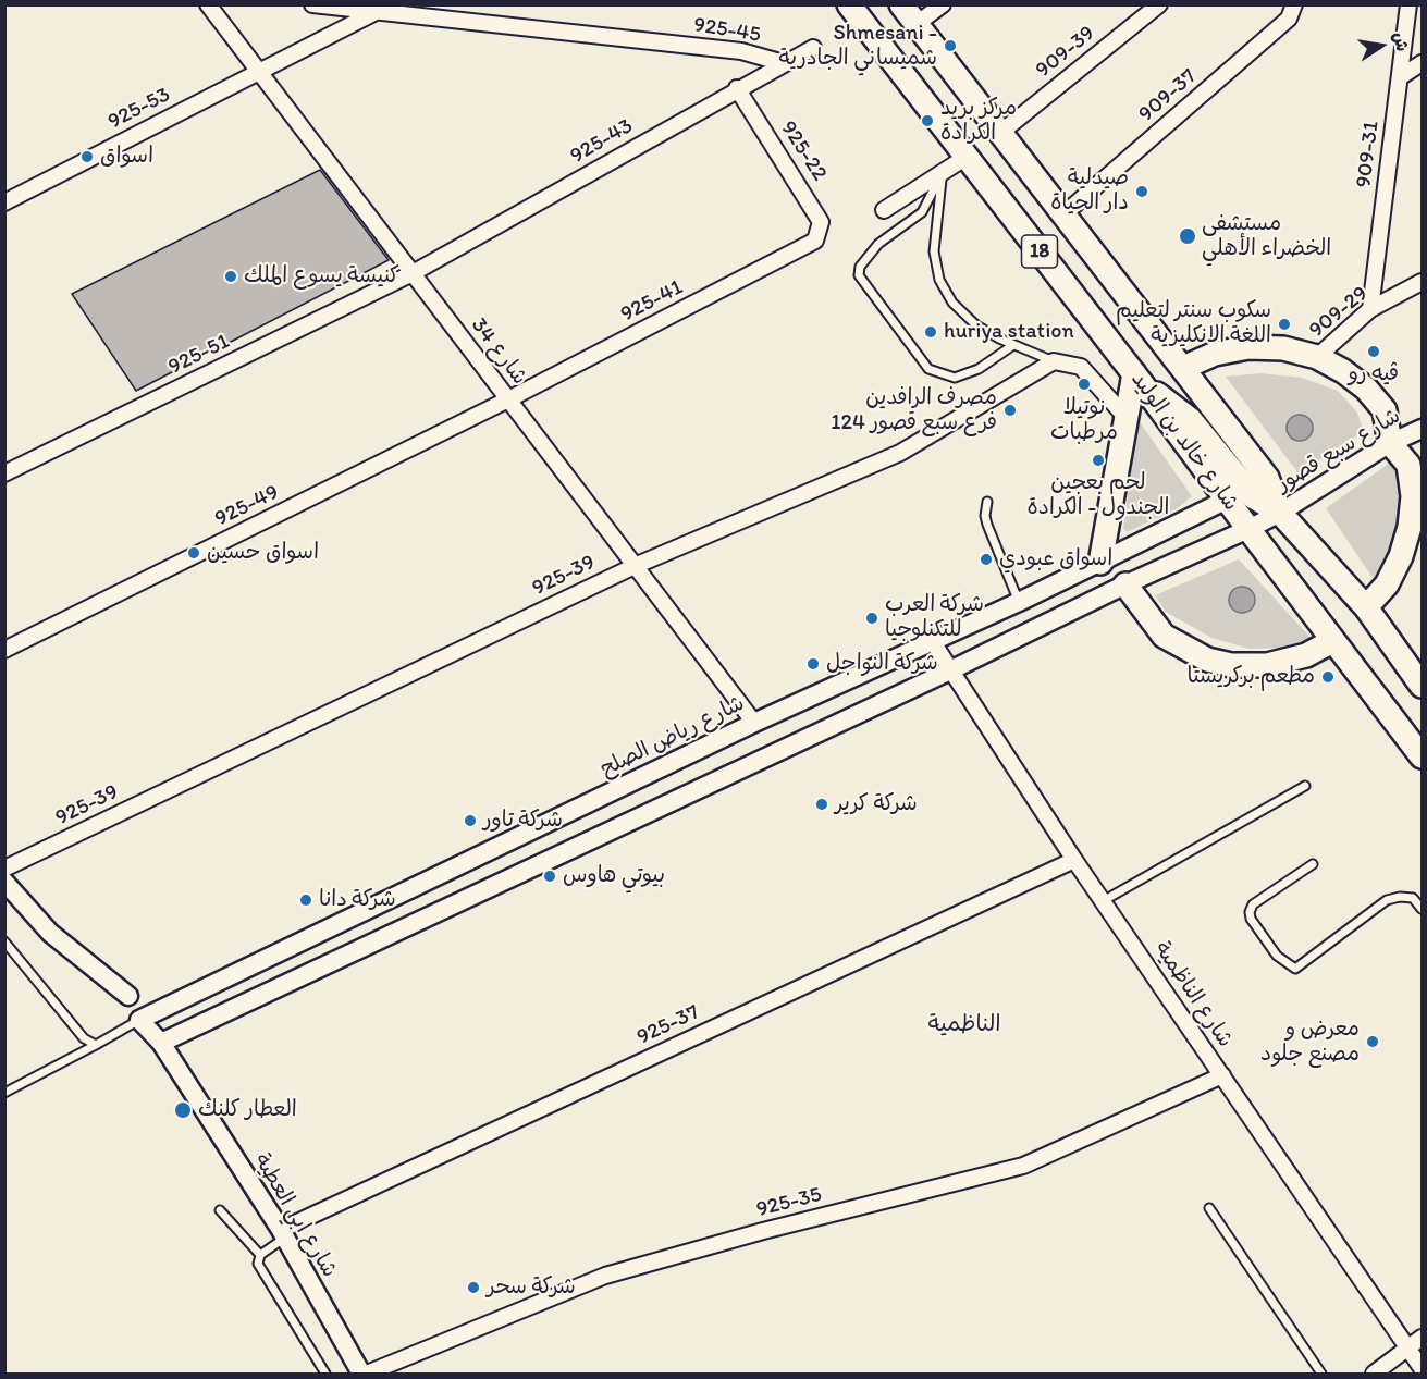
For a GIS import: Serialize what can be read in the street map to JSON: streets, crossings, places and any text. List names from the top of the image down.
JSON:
{
  "streets": {
    "main road": ["18", "شارع خالد بن الوليد"],
    "street": [
      "925-45",
      "909-39",
      "909-37",
      "925-53",
      "925-43",
      "925-22",
      "909-31",
      "925-41",
      "909-29",
      "شارع 34",
      "925-51",
      "شارع سبع قصور",
      "925-49",
      "925-39",
      "شارع رياض الصلح",
      "شارع الناظمية",
      "925-37",
      "925-35",
      "شارع ابي العطية"
    ]
  },
  "crossings": [
    ["925-45", "925-53"],
    ["925-45", "925-43"],
    ["909-39", "شارع خالد بن الوليد"],
    ["909-37", "شارع خالد بن الوليد"],
    ["925-53", "شارع 34"],
    ["925-43", "925-22"],
    ["925-43", "شارع 34"],
    ["925-43", "925-51"],
    ["925-22", "925-41"],
    ["909-31", "909-29"],
    ["925-41", "شارع 34"],
    ["925-41", "925-49"],
    ["شارع 34", "925-51"],
    ["شارع 34", "925-49"],
    ["شارع 34", "925-39"],
    ["شارع 34", "شارع رياض الصلح"],
    ["شارع خالد بن الوليد", "شارع سبع قصور"],
    ["شارع خالد بن الوليد", "شارع رياض الصلح"],
    ["شارع رياض الصلح", "شارع الناظمية"],
    ["شارع رياض الصلح", "شارع ابي العطية"],
    ["شارع الناظمية", "925-37"],
    ["شارع الناظمية", "925-35"],
    ["925-37", "شارع ابي العطية"]
  ],
  "districts": ["الناظمية"],
  "places": [
    "Shmesani - شميساني الجادرية",
    "مركز بريد الكرادة",
    "اسواق",
    "صيدلية دار الحياة",
    "مستشفى الخضراء الأهلي",
    "كنيسة يسوع الملك",
    "سكوب سنتر لتعليم اللغة الانكليزية",
    "huriya station",
    "ڤيه رو",
    "نوتيلا مرطبات",
    "مصرف الرافدين فرع سبع قصور 124",
    "لحم بعجين الجندول - الكرادة",
    "اسواق حسين",
    "اسواق عبودي",
    "شركة العرب للتكنلوجيا",
    "شركة النواجل",
    "مطعم بركريستا",
    "شركة كرير",
    "شركة تاور",
    "بيوتي هاوس",
    "شركة دانا",
    "معرض و مصنع جلود",
    "العطار كلنك",
    "شركة سحر"
  ],
  "north": "right"
}
